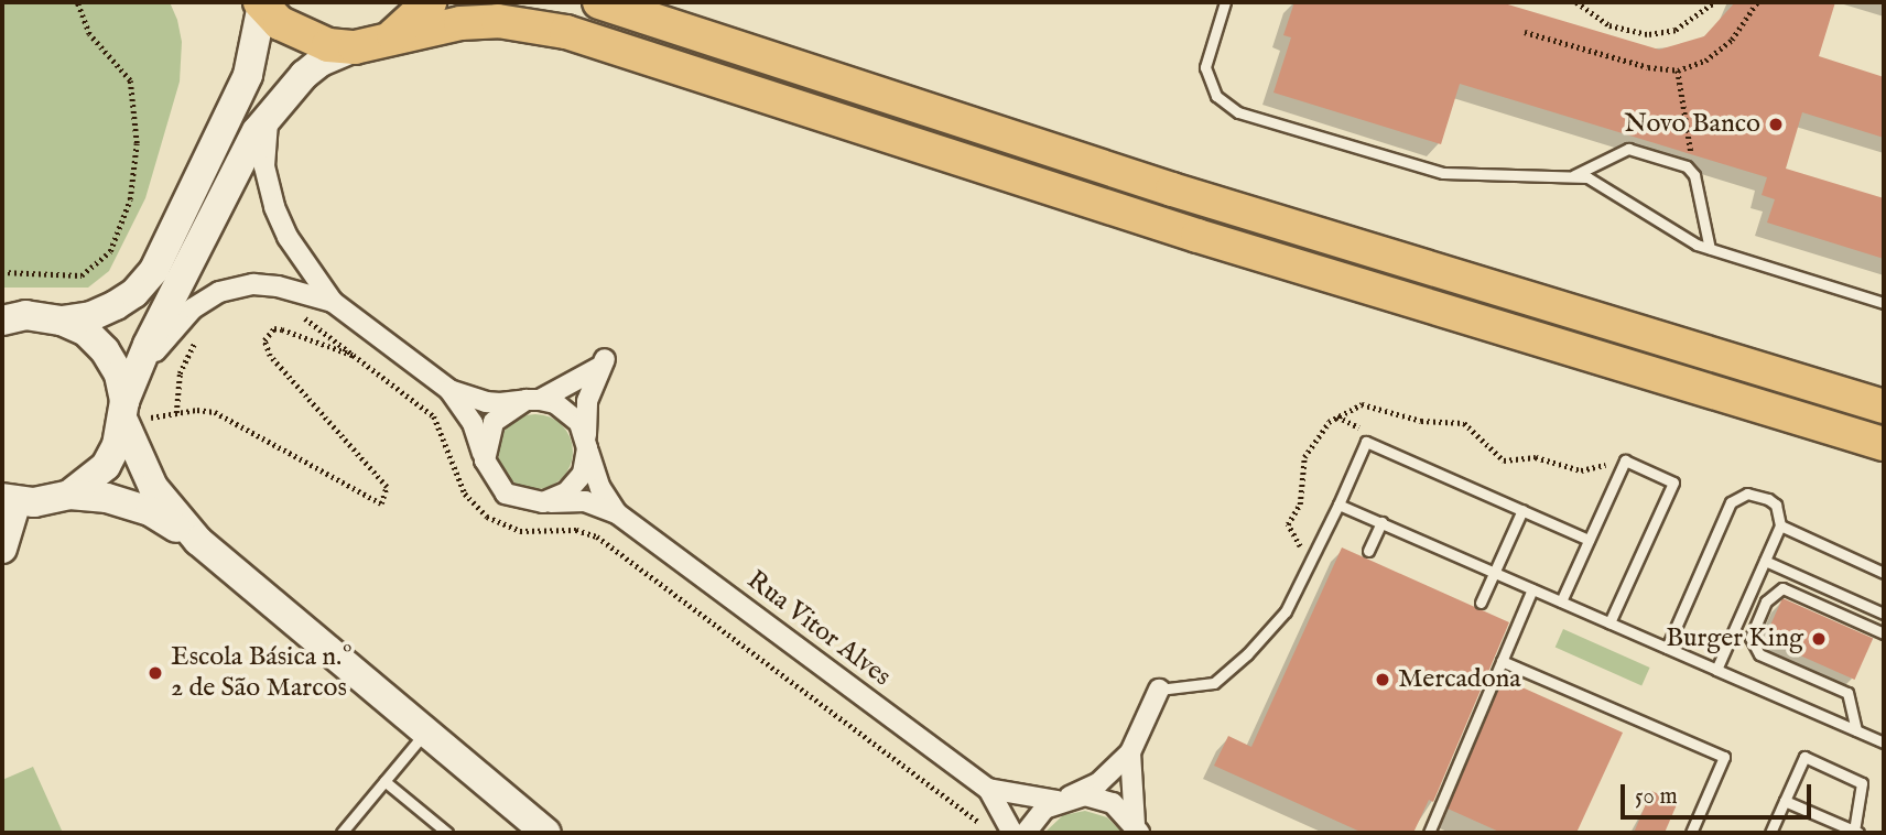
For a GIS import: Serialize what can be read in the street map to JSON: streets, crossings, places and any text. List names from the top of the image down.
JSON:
{
  "streets": {
    "street": ["Rua Vitor Alves"]
  },
  "places": [
    "Novo Banco",
    "Burger King",
    "Escola Básica n.º 2 de São Marcos",
    "Mercadona"
  ],
  "scale_bar": "50 m"
}
